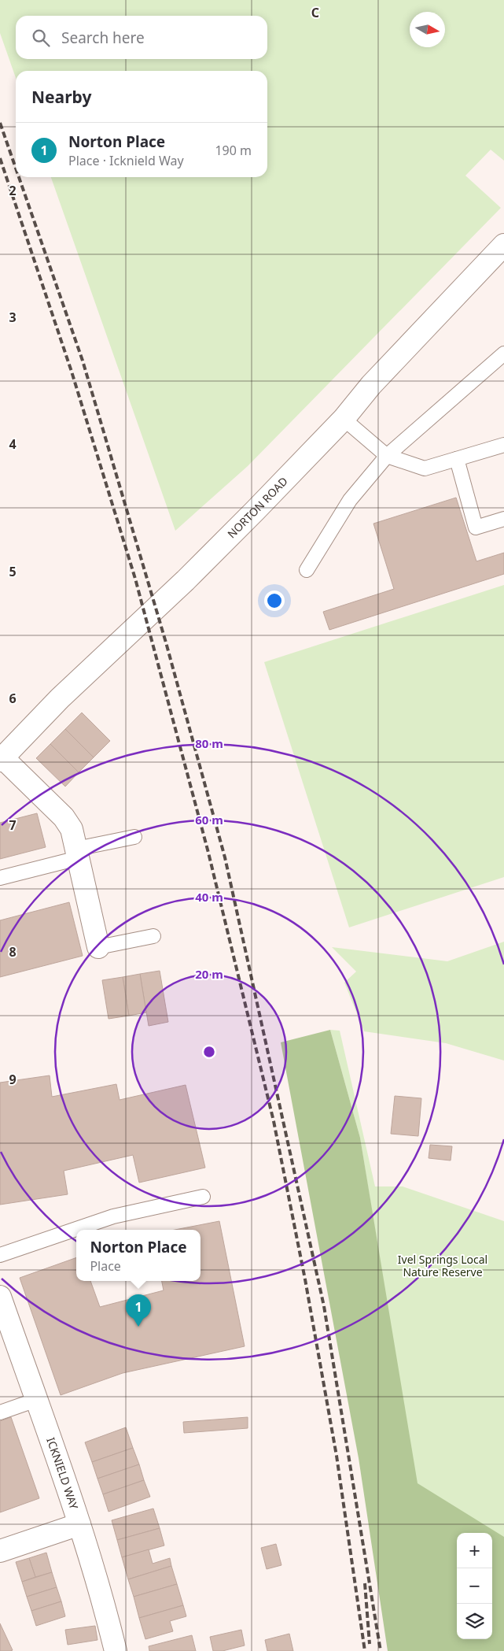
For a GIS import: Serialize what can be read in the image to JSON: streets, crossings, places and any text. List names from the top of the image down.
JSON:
{
  "streets": {
    "street": ["NORTON ROAD", "ICKNIELD WAY"]
  },
  "parks": ["Ivel Springs Local Nature Reserve"],
  "north": "right",
  "page": {
    "search": "Search here",
    "heading": "Nearby",
    "list": [
      {
        "mark": "1",
        "name": "Norton Place",
        "note": "Place · Icknield Way",
        "value": "190 m"
      }
    ],
    "popup": ["Norton Place", "Place"],
    "pins": "1",
    "map_buttons": ["+", "−"]
  },
  "grid": {
    "columns": ["C"],
    "rows": [
      "2",
      "3",
      "4",
      "5",
      "6",
      "7",
      "8",
      "9"
    ]
  },
  "rings": [
    "80 m",
    "60 m",
    "40 m",
    "20 m"
  ]
}
